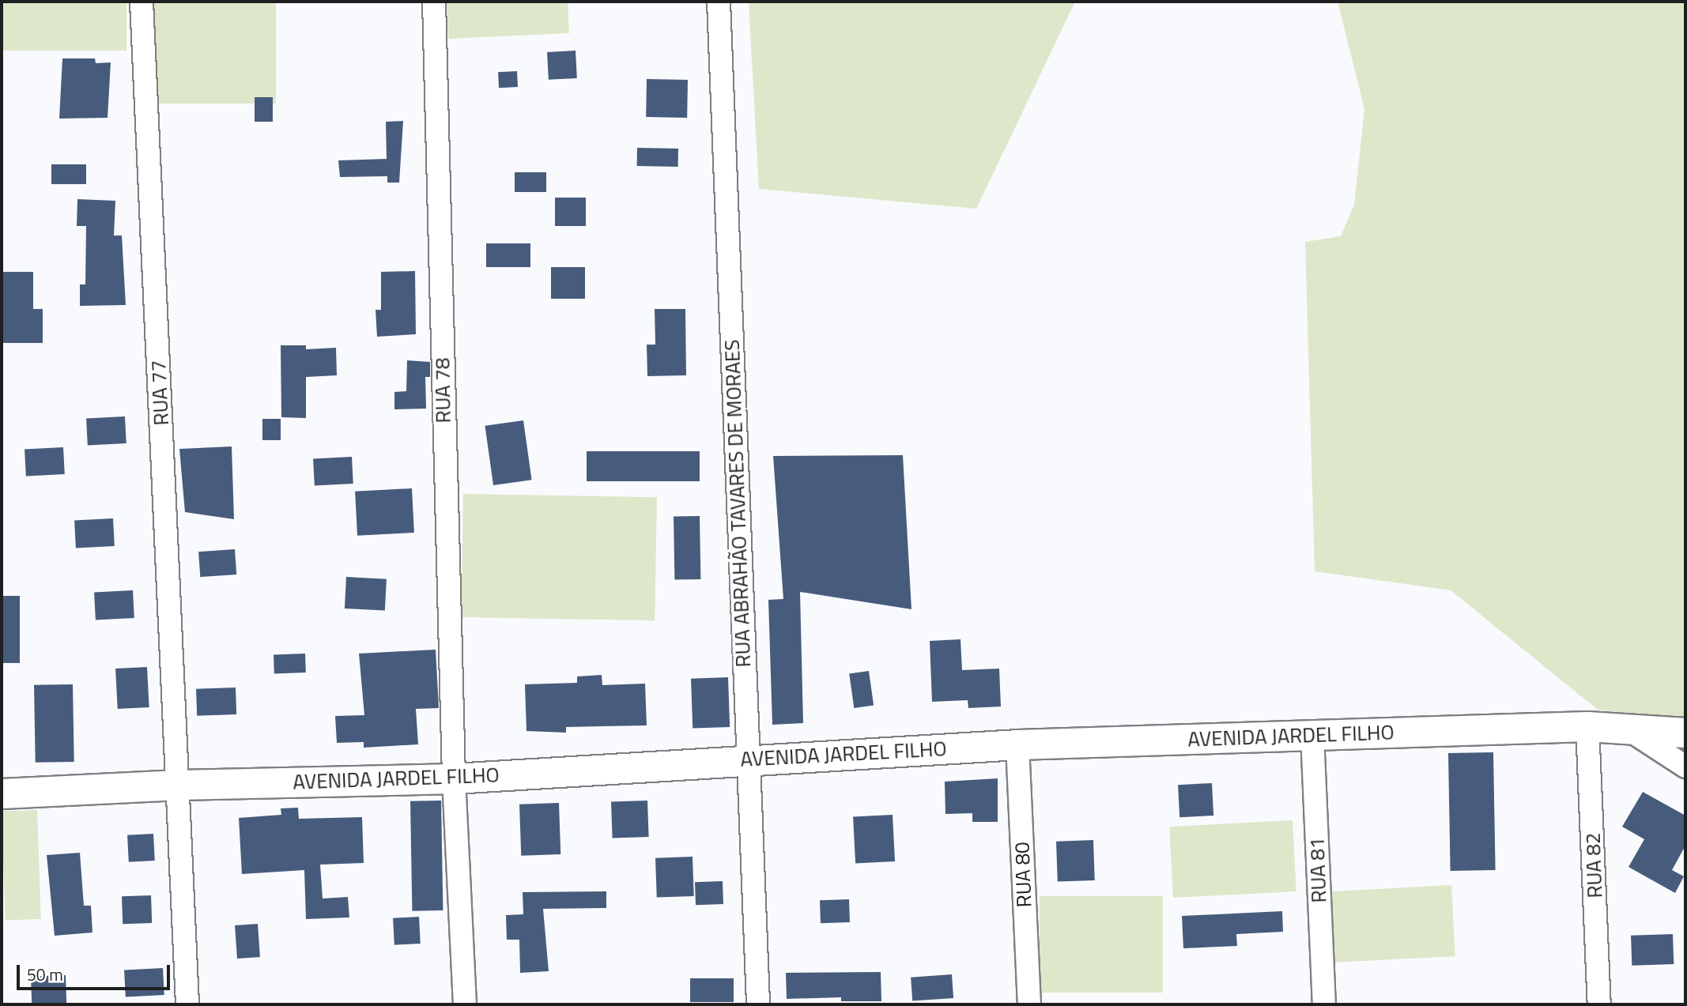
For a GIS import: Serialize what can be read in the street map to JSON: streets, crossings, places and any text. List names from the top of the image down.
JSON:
{
  "streets": {
    "main road": ["AVENIDA JARDEL FILHO"],
    "street": [
      "RUA 78",
      "RUA 77",
      "RUA ABRAHÃO TAVARES DE MORAES",
      "RUA 82",
      "RUA 81",
      "RUA 80"
    ]
  },
  "crossings": [
    ["RUA 78", "AVENIDA JARDEL FILHO"],
    ["RUA 77", "AVENIDA JARDEL FILHO"],
    ["RUA ABRAHÃO TAVARES DE MORAES", "AVENIDA JARDEL FILHO"],
    ["AVENIDA JARDEL FILHO", "RUA 82"],
    ["AVENIDA JARDEL FILHO", "RUA 81"],
    ["AVENIDA JARDEL FILHO", "RUA 80"]
  ],
  "scale_bar": "50 m"
}
